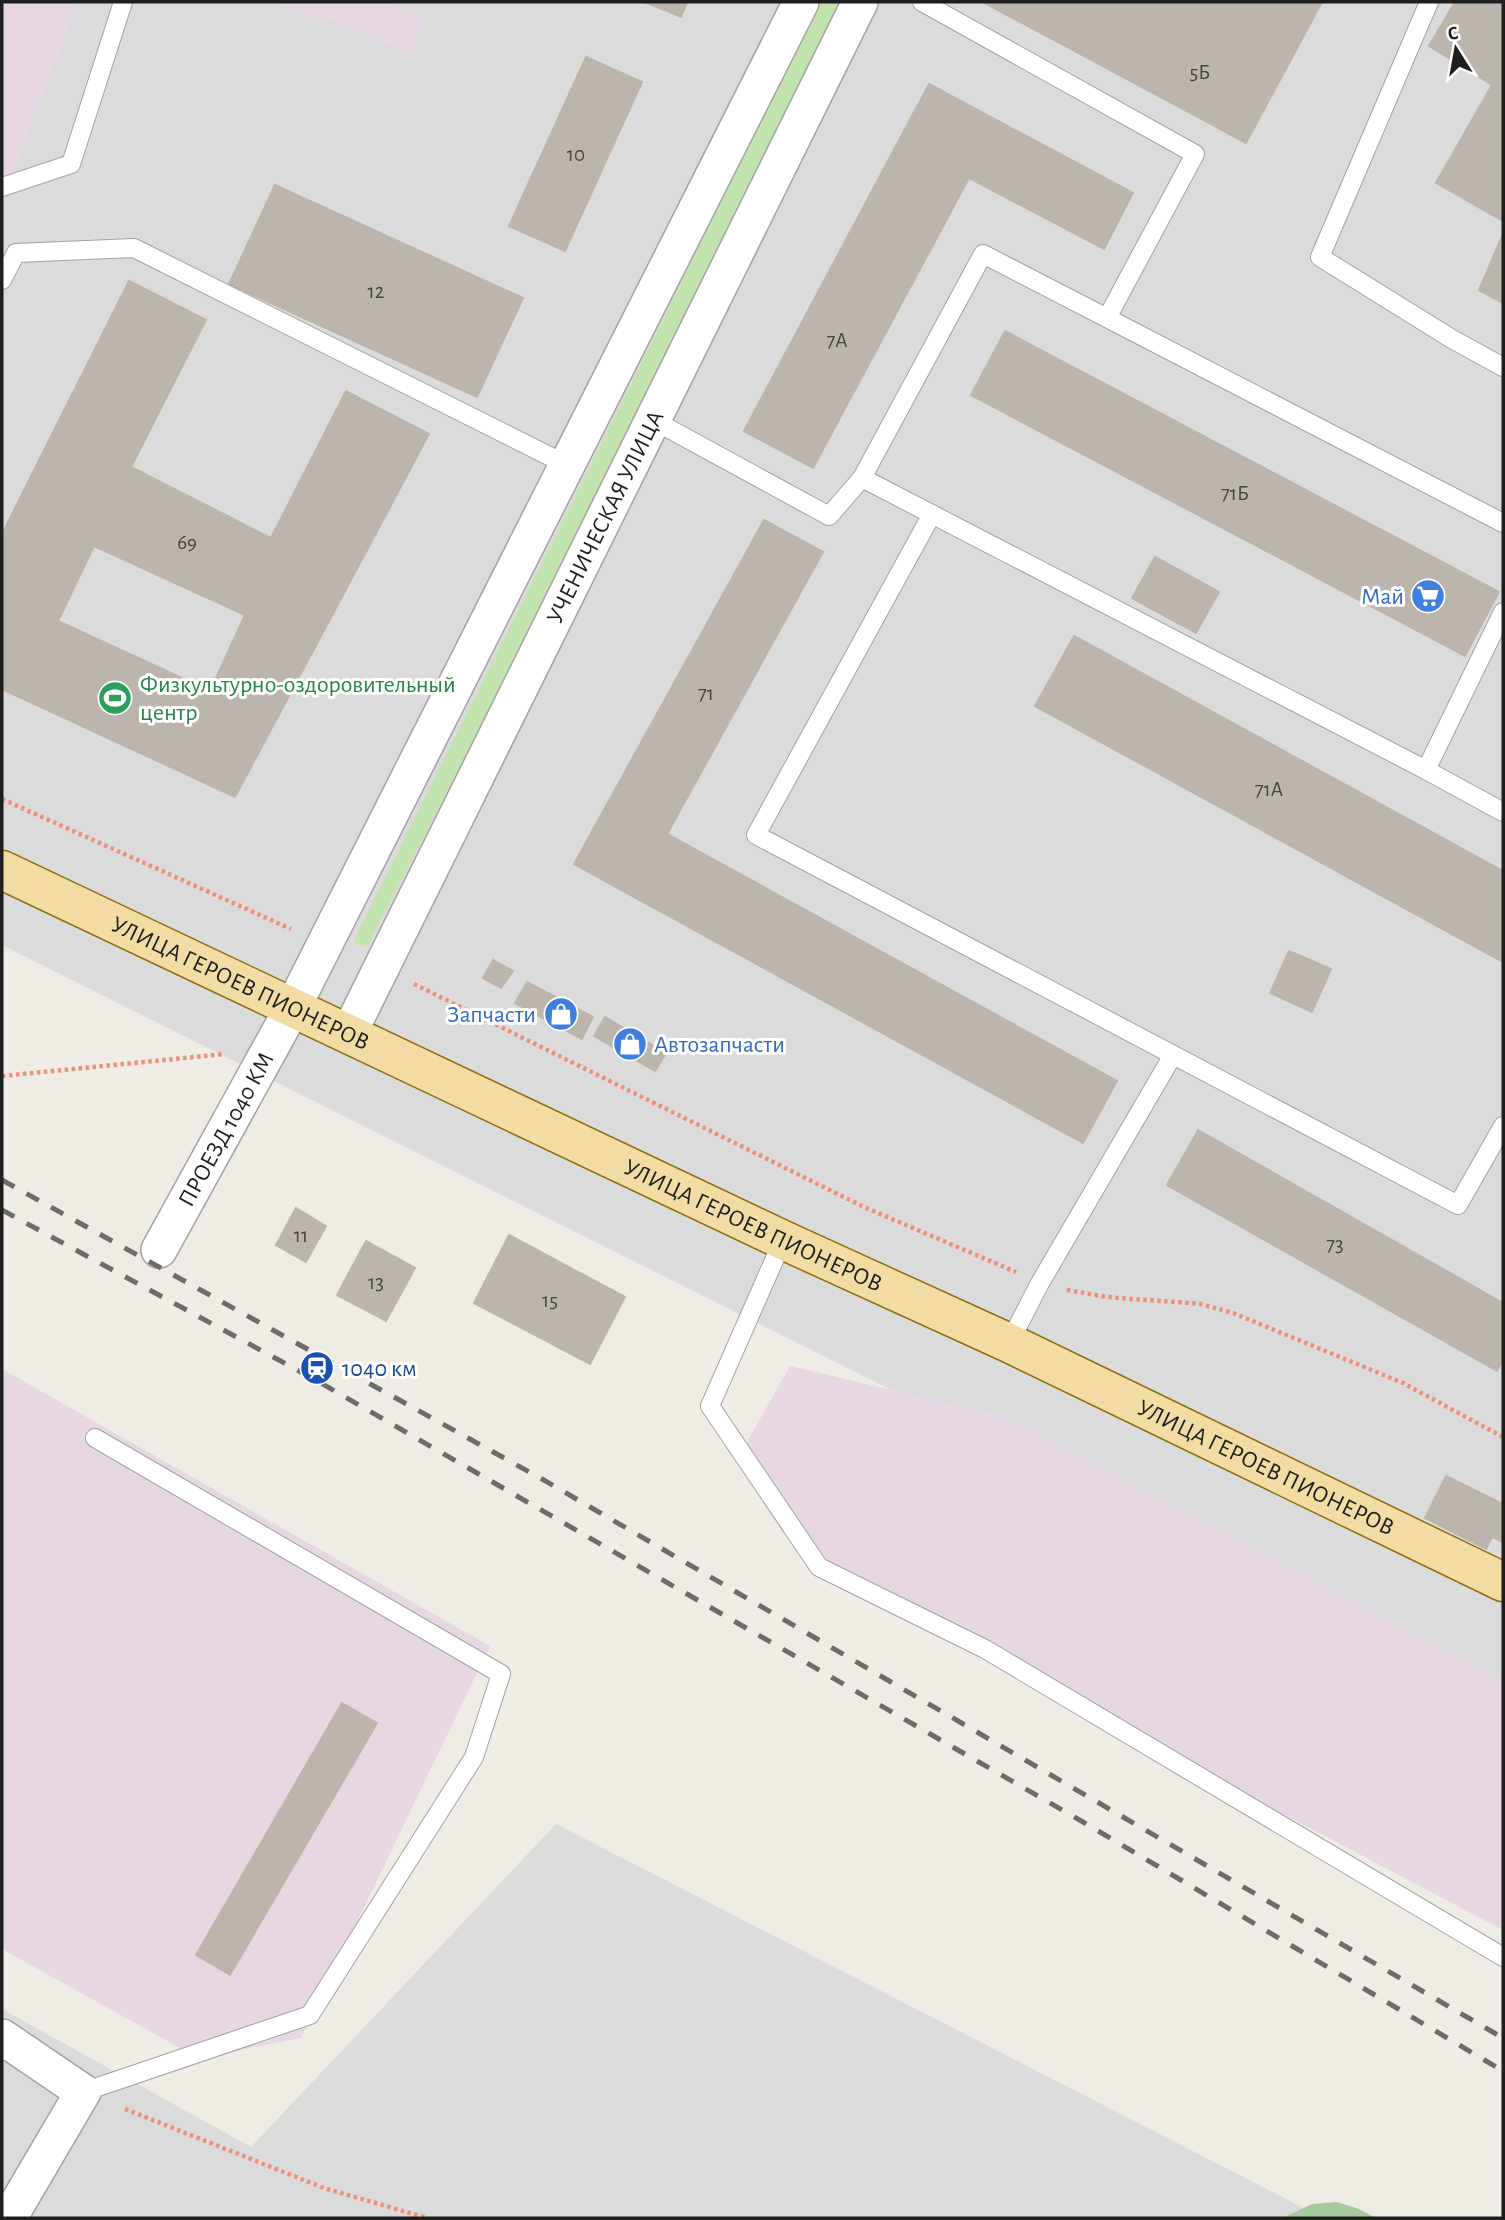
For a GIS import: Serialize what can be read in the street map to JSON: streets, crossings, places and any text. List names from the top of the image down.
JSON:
{
  "streets": {
    "main road": ["УЛИЦА ГЕРОЕВ ПИОНЕРОВ"],
    "street": ["УЧЕНИЧЕСКАЯ УЛИЦА", "ПРОЕЗД 1040 КМ"]
  },
  "crossings": [
    ["УЧЕНИЧЕСКАЯ УЛИЦА", "УЛИЦА ГЕРОЕВ ПИОНЕРОВ"],
    ["УЛИЦА ГЕРОЕВ ПИОНЕРОВ", "ПРОЕЗД 1040 КМ"]
  ],
  "places": {
    "supermarket": ["Май"],
    "sports": ["Физкультурно-оздоровительный центр"],
    "shop": ["Запчасти", "Автозапчасти"],
    "station": ["1040 км"]
  },
  "house_numbers": [
    "5Б",
    "10",
    "12",
    "7А",
    "71Б",
    "69",
    "71",
    "71А",
    "11",
    "73",
    "13",
    "15"
  ],
  "north": "top"
}
